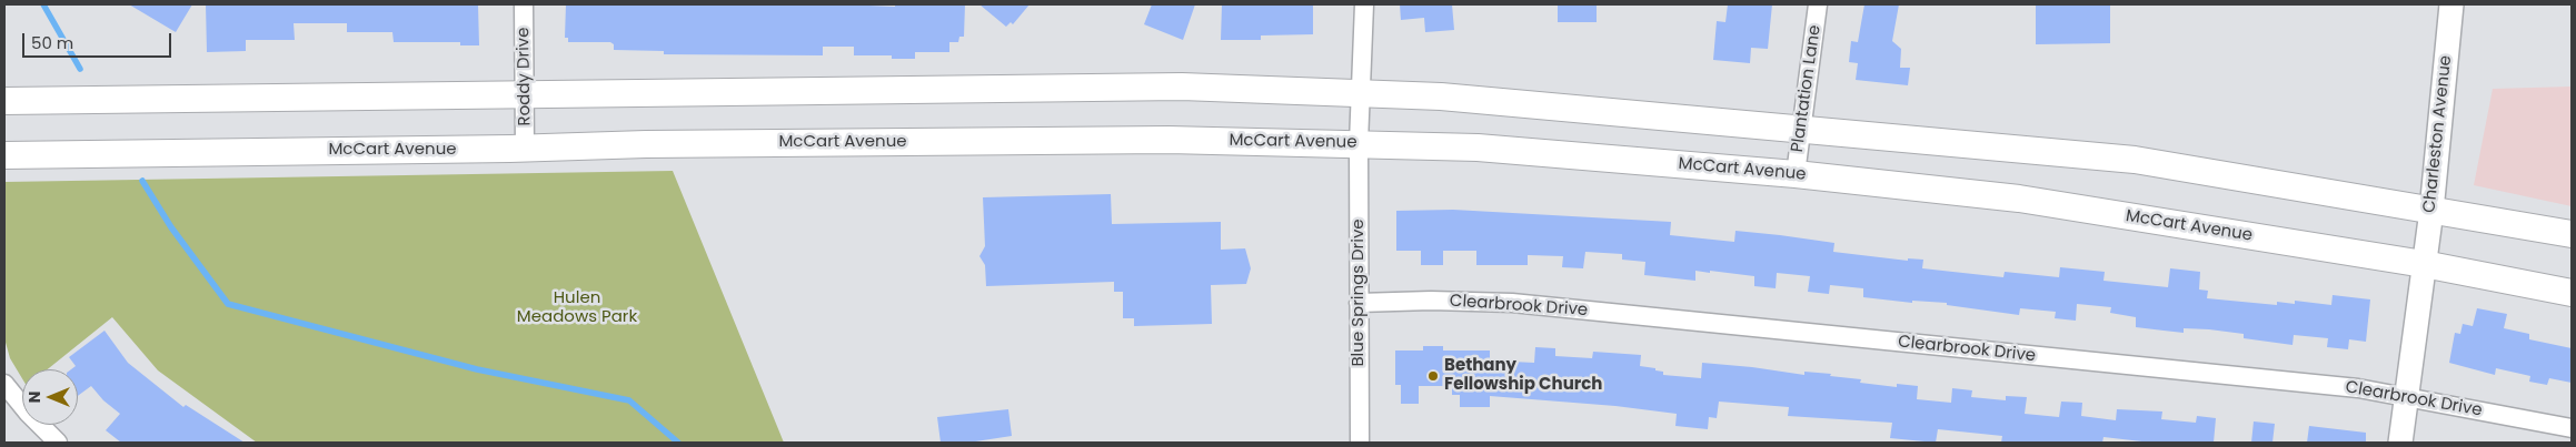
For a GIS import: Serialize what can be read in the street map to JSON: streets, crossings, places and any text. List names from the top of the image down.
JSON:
{
  "streets": {
    "main road": ["McCart Avenue"],
    "street": [
      "Roddy Drive",
      "Plantation Lane",
      "Charleston Avenue",
      "Blue Springs Drive",
      "Clearbrook Drive"
    ]
  },
  "crossings": [
    ["Roddy Drive", "McCart Avenue"],
    ["Plantation Lane", "McCart Avenue"],
    ["Charleston Avenue", "McCart Avenue"],
    ["Charleston Avenue", "Clearbrook Drive"],
    ["McCart Avenue", "Blue Springs Drive"],
    ["Blue Springs Drive", "Clearbrook Drive"]
  ],
  "parks": ["Hulen Meadows Park"],
  "places": ["Bethany Fellowship Church"],
  "scale_bar": "50 m",
  "north": "left"
}
